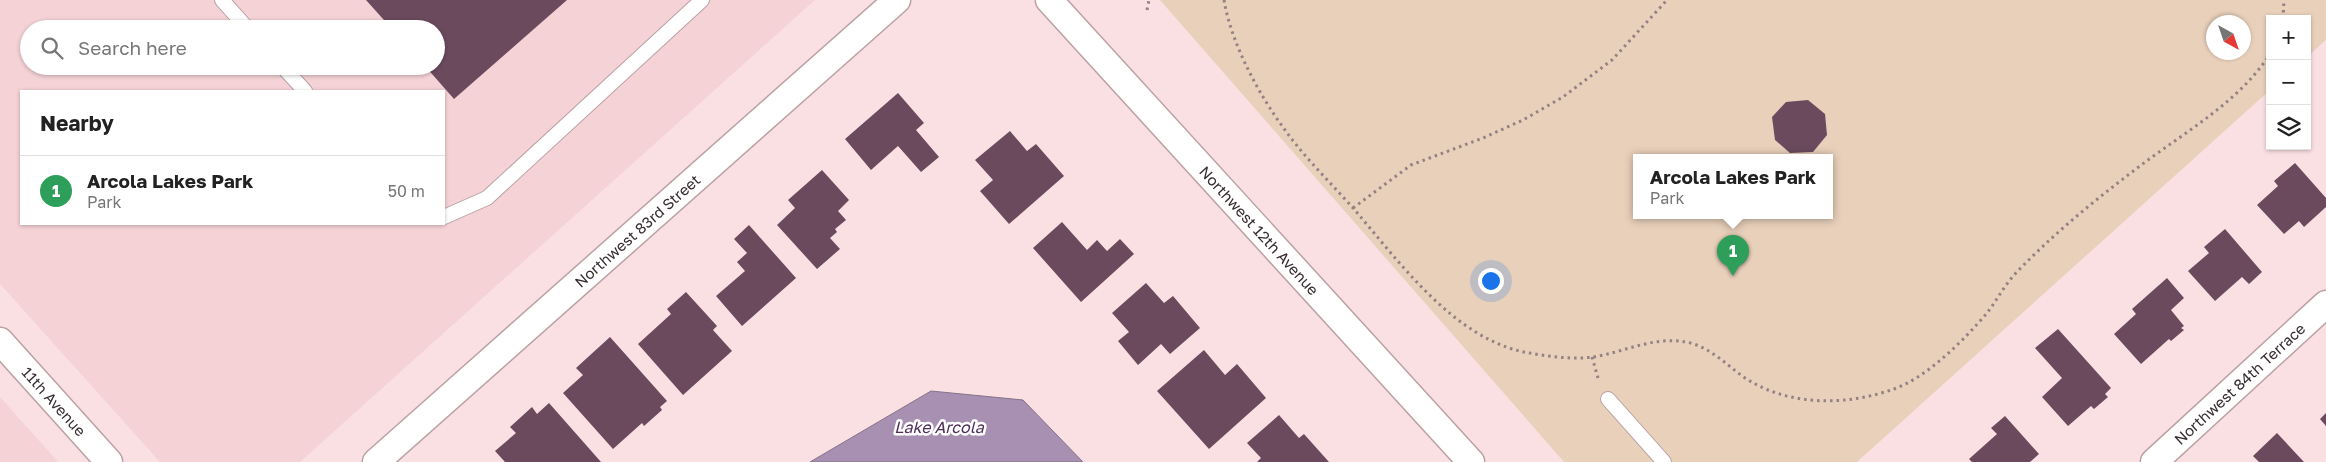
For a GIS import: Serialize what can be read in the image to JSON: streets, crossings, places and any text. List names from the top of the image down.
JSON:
{
  "streets": {
    "street": [
      "Northwest 83rd Street",
      "Northwest 12th Avenue",
      "Northwest 84th Terrace",
      "11th Avenue"
    ]
  },
  "water": ["Lake Arcola"],
  "north": "bottom right",
  "page": {
    "map_buttons": ["+", "−"],
    "search": "Search here",
    "heading": "Nearby",
    "popup": ["Arcola Lakes Park", "Park"],
    "list": [
      {
        "mark": "1",
        "name": "Arcola Lakes Park",
        "note": "Park",
        "value": "50 m"
      }
    ],
    "pins": "1"
  }
}
